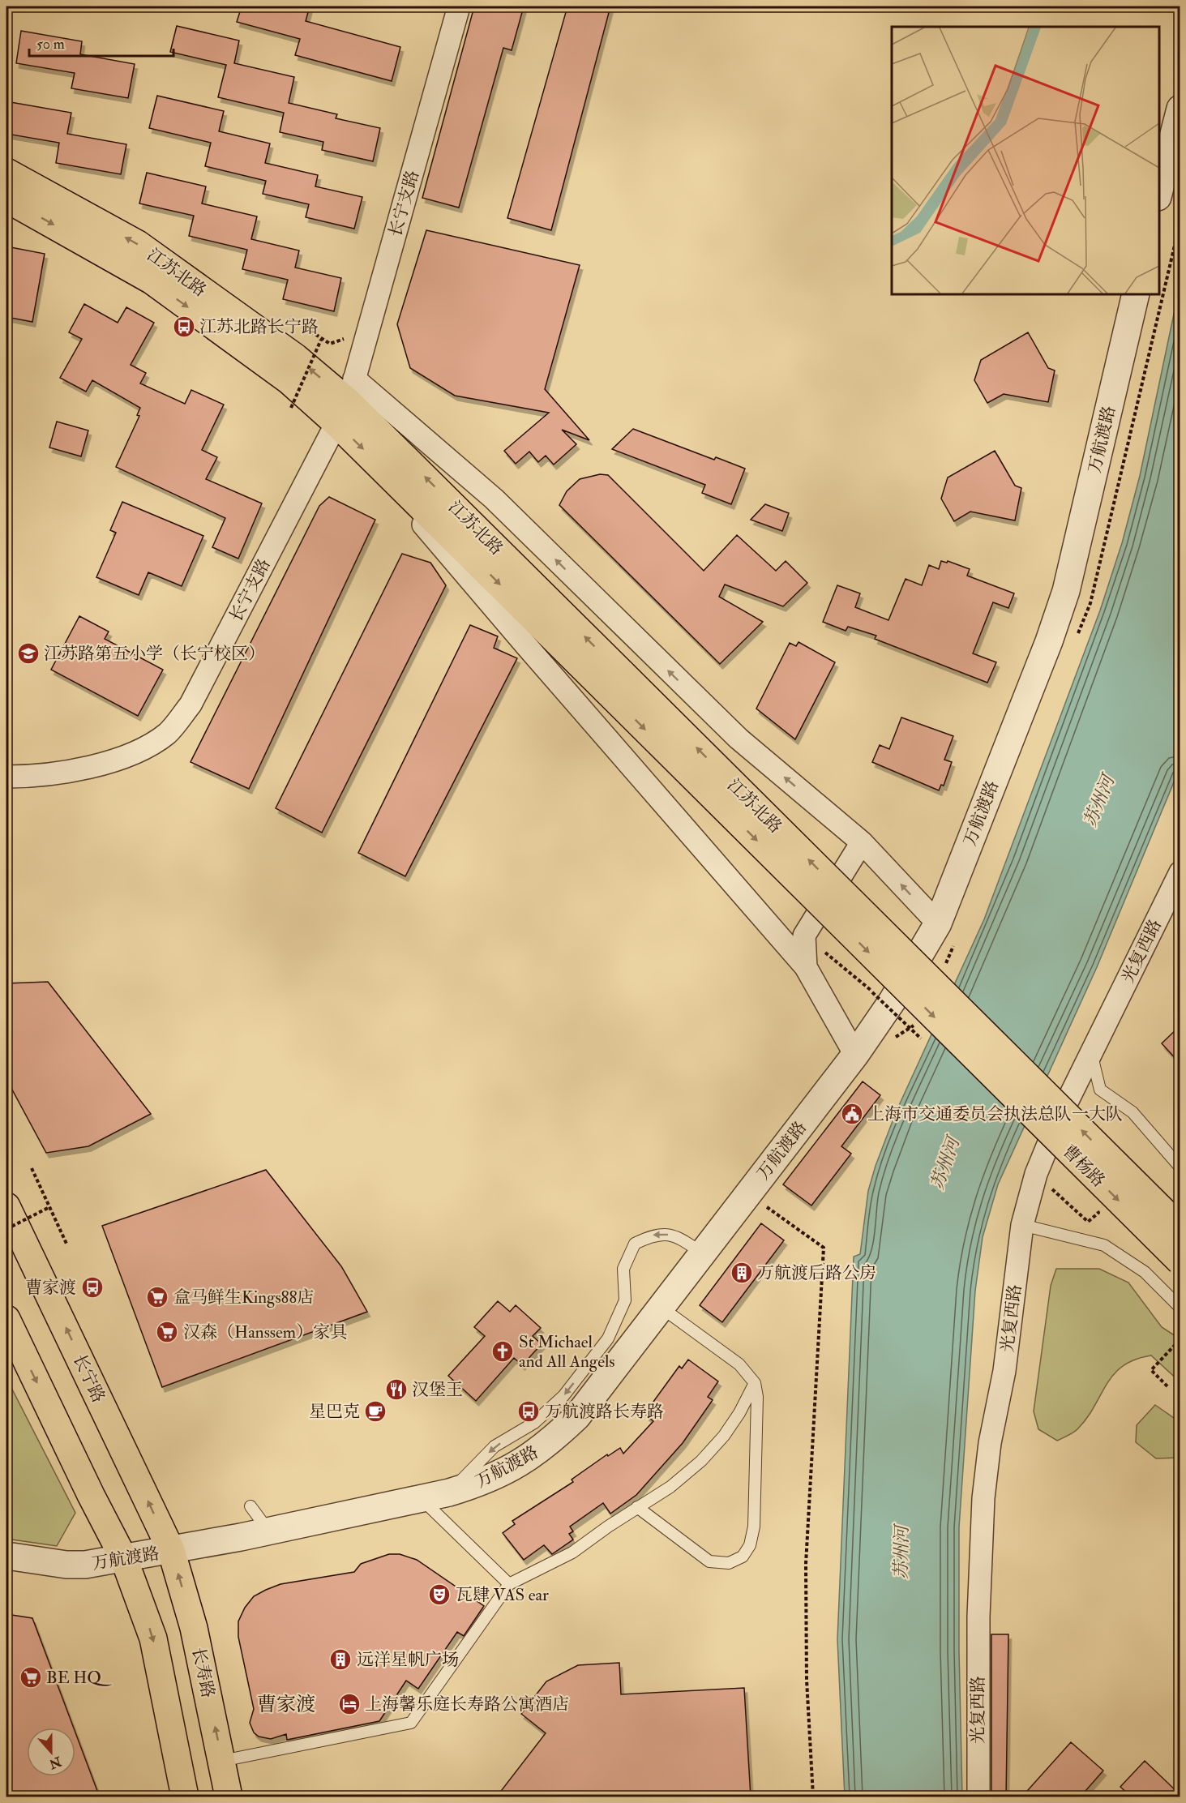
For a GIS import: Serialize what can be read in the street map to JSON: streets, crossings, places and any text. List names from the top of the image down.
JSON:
{
  "streets": {
    "main road": [
      "江苏北路",
      "曹杨路",
      "长宁路",
      "长寿路"
    ],
    "street": ["长宁支路", "万航渡路", "光复西路"]
  },
  "crossings": [
    ["长宁支路", "江苏北路"],
    ["江苏北路", "曹杨路"],
    ["万航渡路", "长宁路"],
    ["万航渡路", "长寿路"],
    ["长宁路", "长寿路"]
  ],
  "districts": ["曹家渡"],
  "water": ["苏州河"],
  "places": {
    "bus stop": ["江苏北路长宁路", "曹家渡", "万航渡路长寿路"],
    "school or university": ["江苏路第五小学（长宁校区）"],
    "public building": ["上海市交通委员会执法总队一大队"],
    "building": ["万航渡后路公房", "远洋星帆广场"],
    "supermarket": ["盒马鲜生Kings88店", "汉森（Hanssem）家具", "BE HQ"],
    "church": ["St Michael and All Angels"],
    "restaurant": ["汉堡王"],
    "cafe": ["星巴克"],
    "theatre": ["瓦肆 VAS ear"],
    "hotel": ["上海馨乐庭长寿路公寓酒店"]
  },
  "scale_bar": "50 m",
  "north": "bottom"
}
